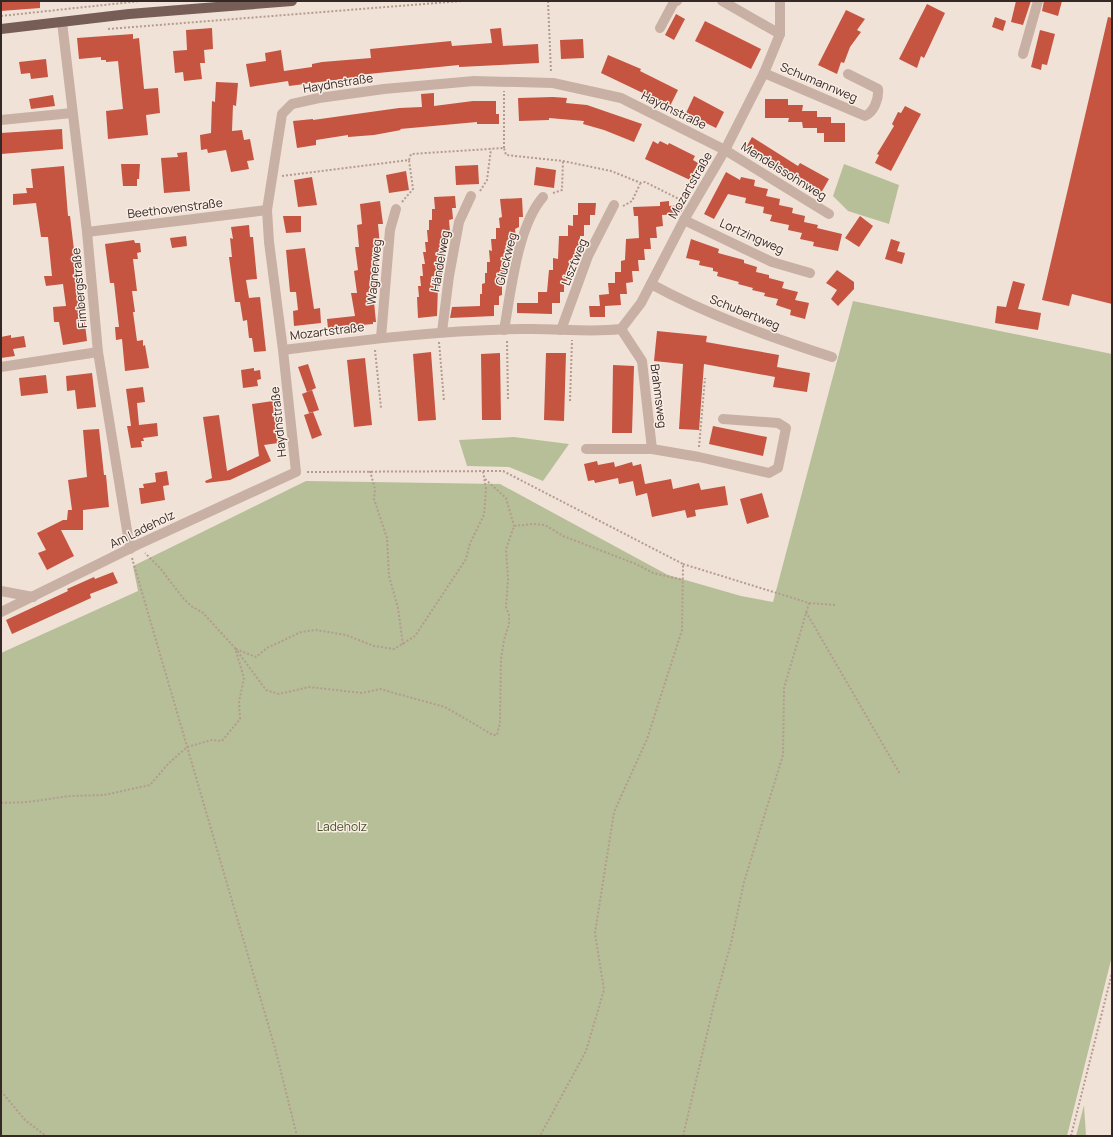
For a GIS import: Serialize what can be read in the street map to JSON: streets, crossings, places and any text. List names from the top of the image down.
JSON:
{
  "streets": {
    "street": [
      "Schumannweg",
      "Haydnstraße",
      "Mendelssohnweg",
      "Mozartstraße",
      "Beethovenstraße",
      "Lortzingweg",
      "Gluckweg",
      "Händelweg",
      "Lisztweg",
      "Wagnerweg",
      "Fimbergstraße",
      "Schubertweg",
      "Brahmsweg",
      "Am Ladeholz"
    ]
  },
  "crossings": [
    ["Schumannweg", "Mozartstraße"],
    ["Haydnstraße", "Mendelssohnweg"],
    ["Haydnstraße", "Mozartstraße"],
    ["Haydnstraße", "Beethovenstraße"],
    ["Haydnstraße", "Am Ladeholz"],
    ["Mendelssohnweg", "Mozartstraße"],
    ["Mozartstraße", "Lortzingweg"],
    ["Mozartstraße", "Gluckweg"],
    ["Mozartstraße", "Händelweg"],
    ["Mozartstraße", "Lisztweg"],
    ["Mozartstraße", "Wagnerweg"],
    ["Mozartstraße", "Schubertweg"],
    ["Mozartstraße", "Brahmsweg"],
    ["Beethovenstraße", "Fimbergstraße"],
    ["Fimbergstraße", "Am Ladeholz"]
  ],
  "parks": ["Ladeholz"]
}
